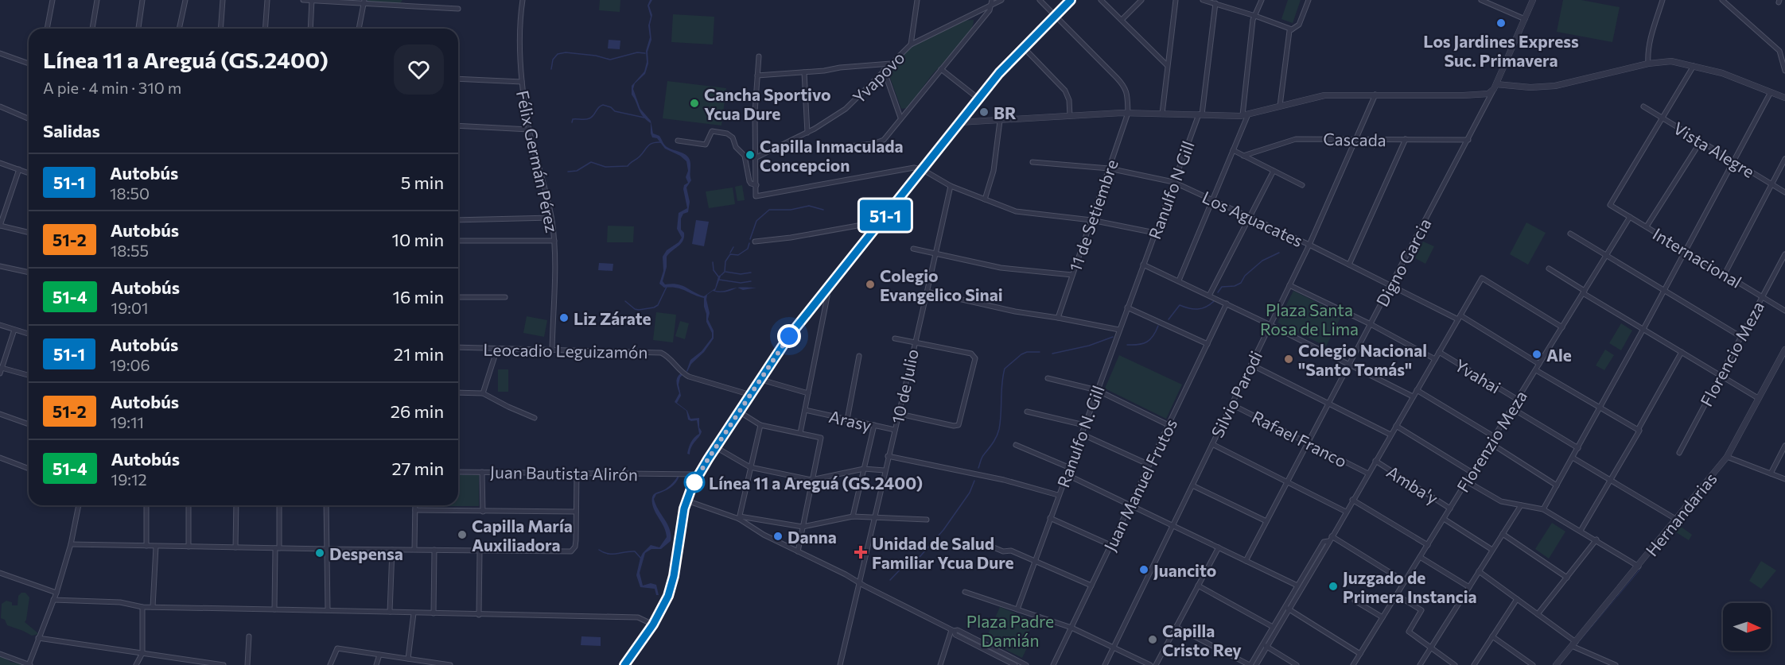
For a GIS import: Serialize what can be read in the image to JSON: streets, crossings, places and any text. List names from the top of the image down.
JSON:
{
  "streets": {
    "street": [
      "Yvapovo",
      "Cascada",
      "Vista Alegre",
      "Félix Germán Pérez",
      "Ranulfo N Gill",
      "11 de Setiembre",
      "Los Aguacates",
      "Internacional",
      "Digno Garcia",
      "Leocadio Leguizamón",
      "Florencio Meza",
      "Yvahai",
      "10 de Julio",
      "Silvio Parodi",
      "Arasy",
      "Ranulfo N. Gill",
      "Rafael Franco",
      "Florenzio Meza",
      "Juan Bautista Alirón",
      "Juan Manuel Frutos",
      "Amba'y",
      "Hernandarias"
    ]
  },
  "crossings": [
    ["Cascada", "Digno Garcia"],
    ["Cascada", "Silvio Parodi"],
    ["Vista Alegre", "Internacional"],
    ["Félix Germán Pérez", "Leocadio Leguizamón"],
    ["Ranulfo N Gill", "Los Aguacates"],
    ["Ranulfo N Gill", "Ranulfo N. Gill"],
    ["11 de Setiembre", "Los Aguacates"],
    ["Los Aguacates", "Digno Garcia"],
    ["Los Aguacates", "Silvio Parodi"],
    ["Los Aguacates", "Florenzio Meza"],
    ["Internacional", "Florencio Meza"],
    ["Internacional", "Florenzio Meza"],
    ["Digno Garcia", "Rafael Franco"],
    ["Yvahai", "Florenzio Meza"],
    ["10 de Julio", "Arasy"],
    ["Silvio Parodi", "Rafael Franco"],
    ["Florenzio Meza", "Amba'y"]
  ],
  "parks": ["Plaza Santa Rosa de Lima", "Plaza Padre Damián"],
  "places": {
    "other": [
      "Los Jardines Express Suc. Primavera",
      "Cancha Sportivo Ycua Dure",
      "BR",
      "Capilla Inmaculada Concepcion",
      "Colegio Evangelico Sinai",
      "Liz Zárate",
      "Ale",
      "Colegio Nacional \"Santo Tomás\"",
      "Línea 11 a Areguá (GS.2400)",
      "Capilla María Auxiliadora",
      "Danna",
      "Despensa",
      "Juancito",
      "Juzgado de Primera Instancia",
      "Capilla Cristo Rey"
    ],
    "health": ["Unidad de Salud Familiar Ycua Dure"]
  },
  "lines": ["bus line 51-1"],
  "north": "right",
  "page": {
    "on_map": "51-1",
    "heading": [
      ["Línea 11 a Areguá (GS.2400)", "A pie · 4 min · 310 m"],
      "Salidas"
    ],
    "list": [
      {
        "mark": "51-1",
        "name": "Autobús",
        "note": "18:50",
        "value": "5 min"
      },
      {
        "mark": "51-2",
        "name": "Autobús",
        "note": "18:55",
        "value": "10 min"
      },
      {
        "mark": "51-4",
        "name": "Autobús",
        "note": "19:01",
        "value": "16 min"
      },
      {
        "mark": "51-1",
        "name": "Autobús",
        "note": "19:06",
        "value": "21 min"
      },
      {
        "mark": "51-2",
        "name": "Autobús",
        "note": "19:11",
        "value": "26 min"
      },
      {
        "mark": "51-4",
        "name": "Autobús",
        "note": "19:12",
        "value": "27 min"
      }
    ]
  }
}
